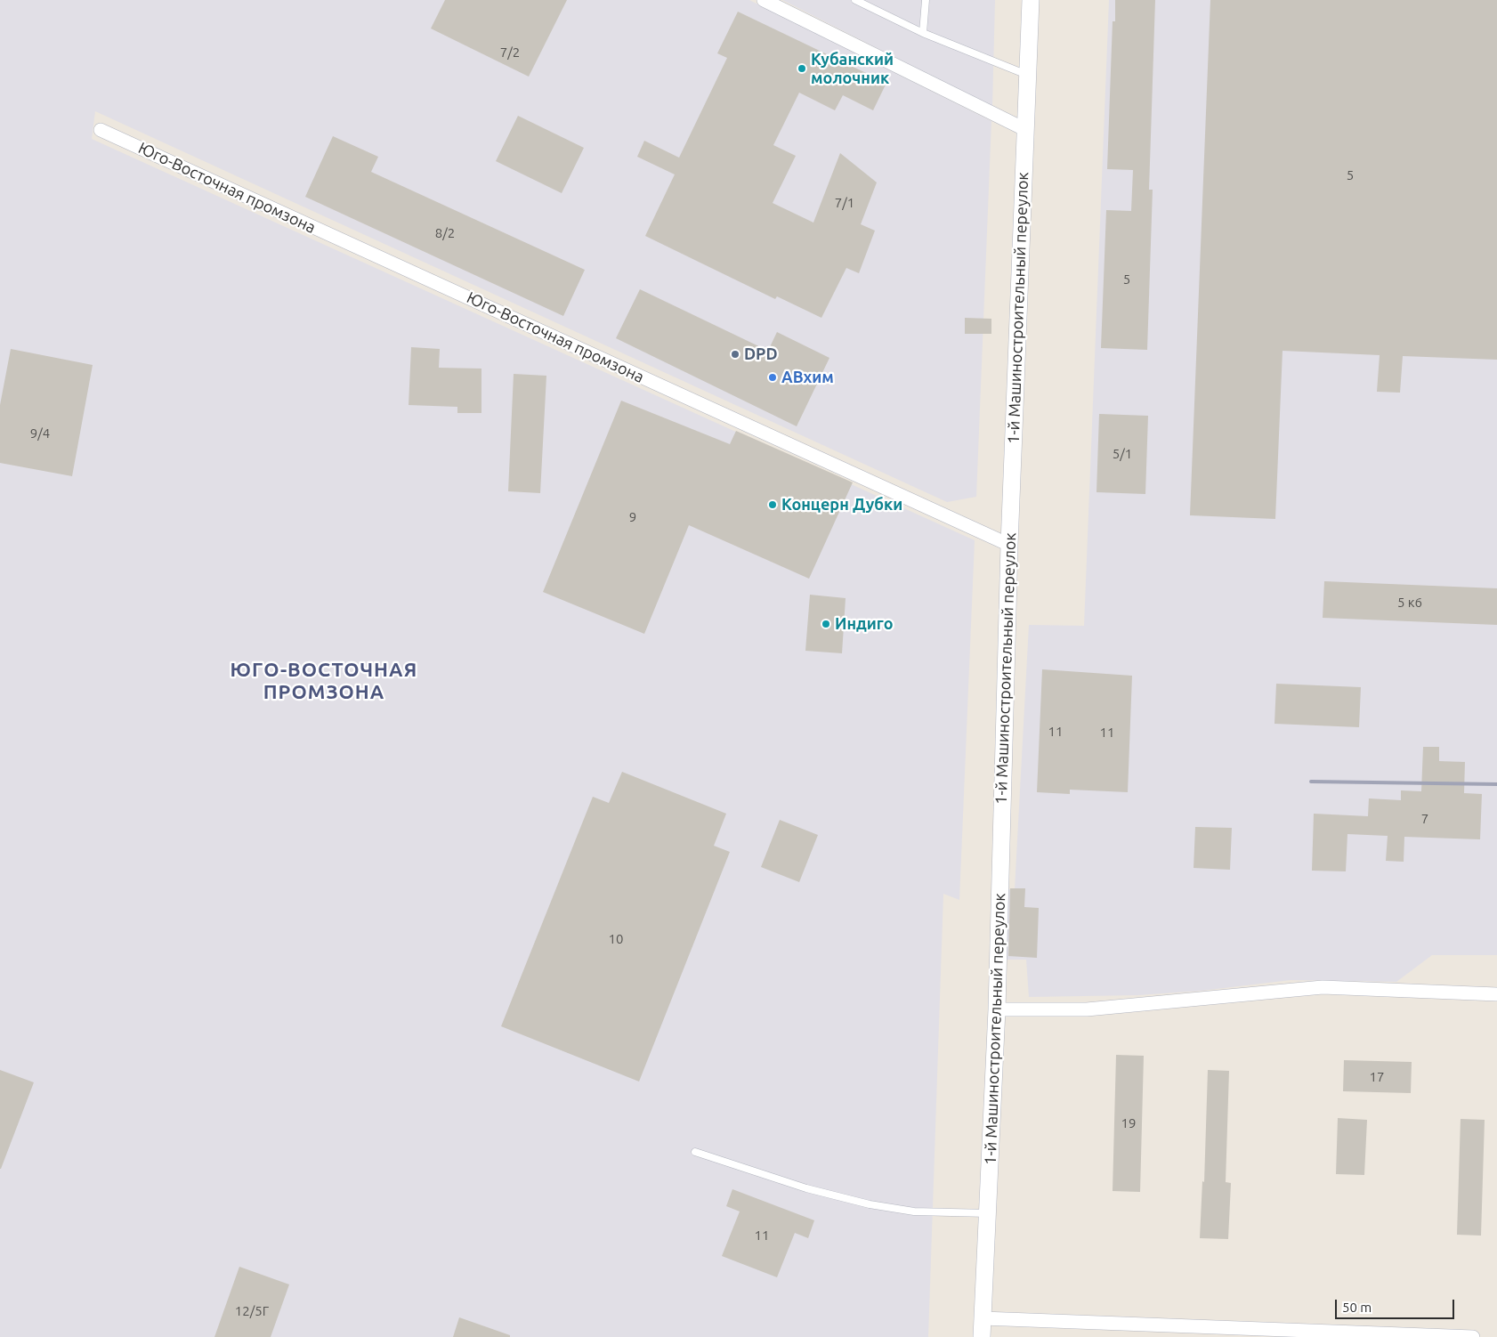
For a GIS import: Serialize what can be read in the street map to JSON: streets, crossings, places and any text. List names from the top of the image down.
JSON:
{
  "streets": {
    "street": ["Юго-Восточная промзона", "1-й Машиностроительный переулок"]
  },
  "crossings": [
    ["Юго-Восточная промзона", "1-й Машиностроительный переулок"]
  ],
  "districts": ["ЮГО-ВОСТОЧНАЯ ПРОМЗОНА"],
  "places": [
    "Кубанский молочник",
    "DPD",
    "АВхим",
    "Концерн Дубки",
    "Индиго"
  ],
  "house_numbers": [
    "7/2",
    "5",
    "7/1",
    "8/2",
    "5",
    "9/4",
    "5/1",
    "9",
    "5 к6",
    "11",
    "11",
    "7",
    "10",
    "17",
    "19",
    "11",
    "12/5Г"
  ],
  "scale_bar": "50 m"
}
